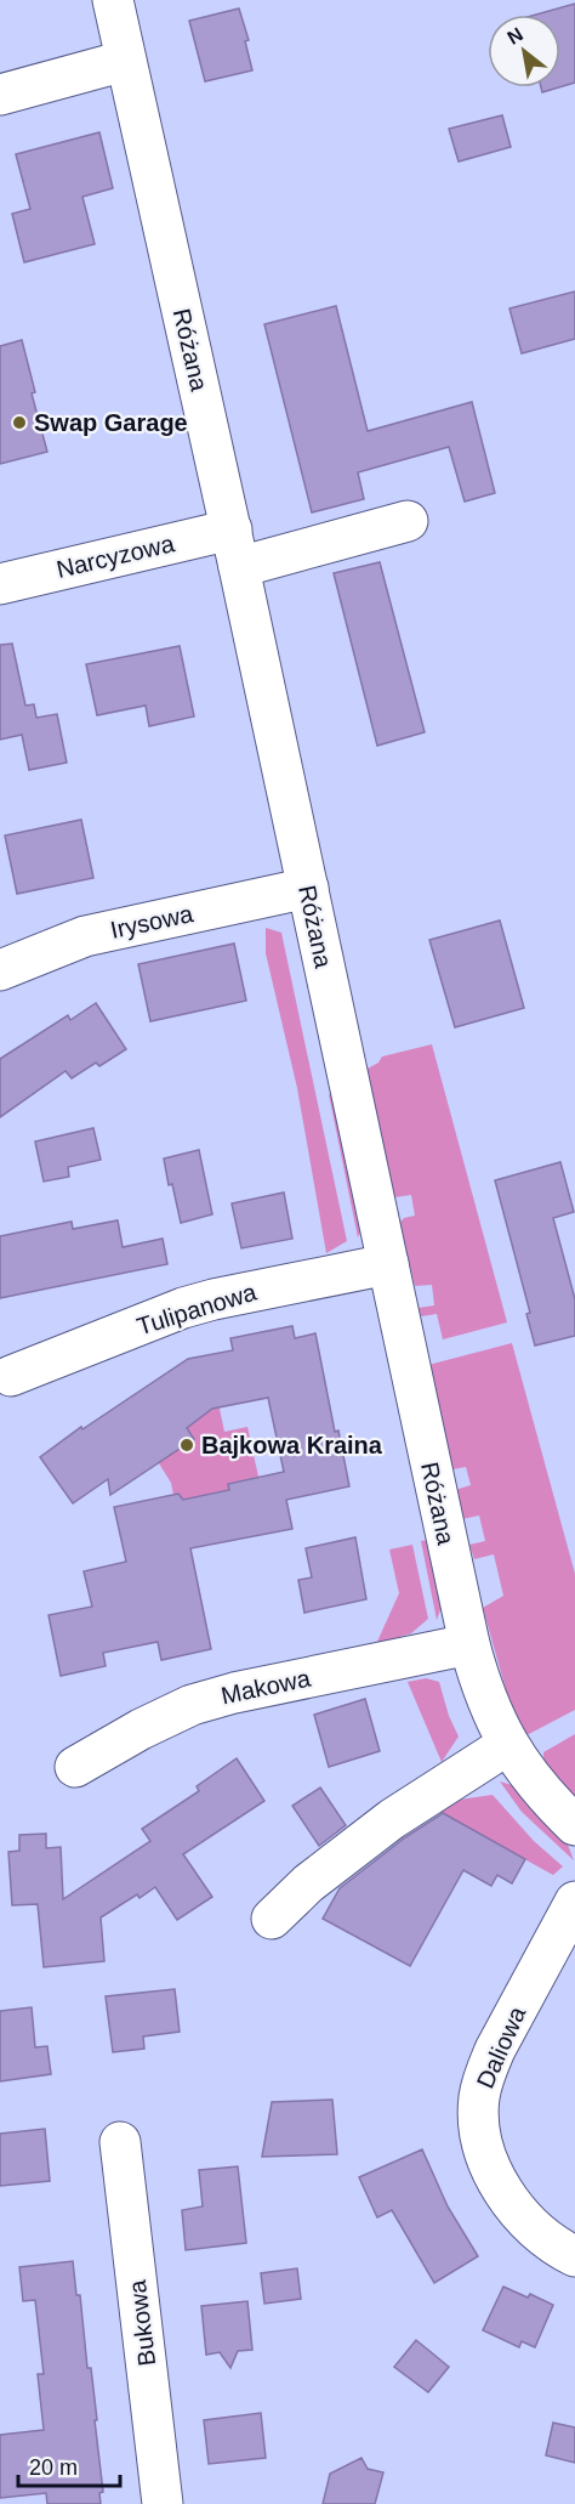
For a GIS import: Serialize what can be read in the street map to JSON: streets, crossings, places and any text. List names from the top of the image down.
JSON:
{
  "streets": {
    "street": [
      "Różana",
      "Narcyzowa",
      "Irysowa",
      "Tulipanowa",
      "Makowa",
      "Daliowa",
      "Bukowa"
    ]
  },
  "crossings": [
    ["Różana", "Narcyzowa"],
    ["Różana", "Irysowa"],
    ["Różana", "Tulipanowa"],
    ["Różana", "Makowa"]
  ],
  "places": ["Swap Garage", "Bajkowa Kraina"],
  "scale_bar": "20 m",
  "north": "top left"
}
